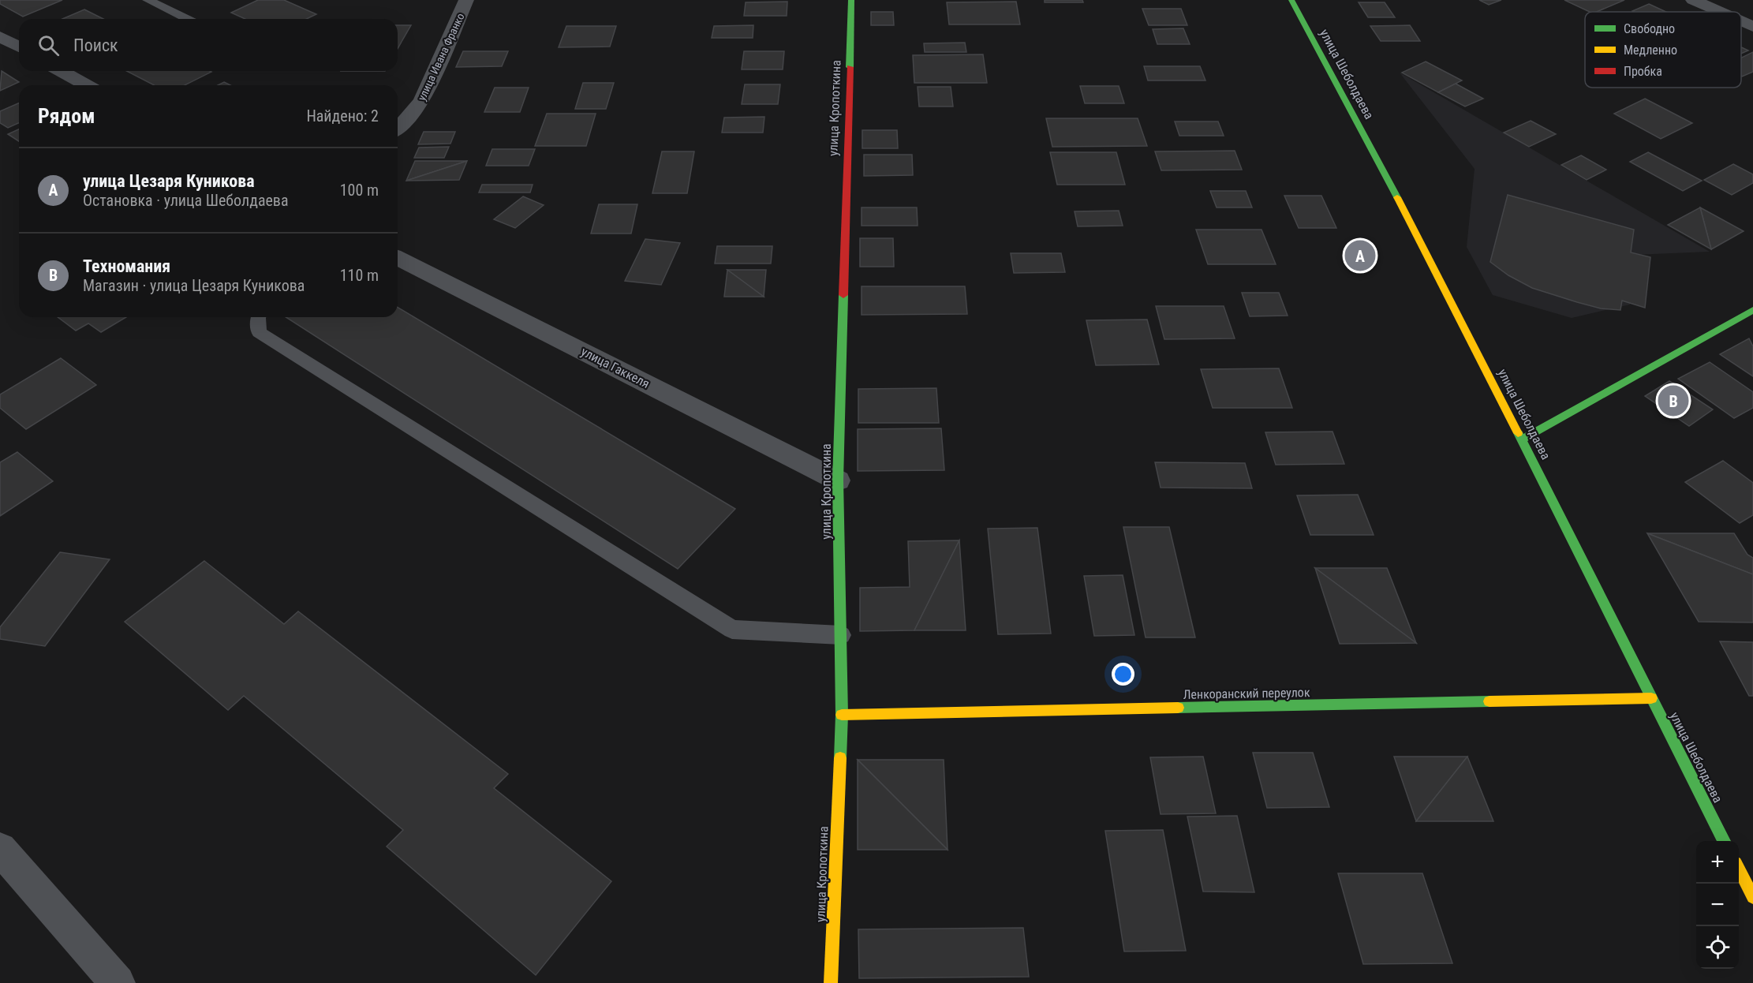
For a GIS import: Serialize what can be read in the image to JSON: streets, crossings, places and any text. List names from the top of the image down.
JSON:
{
  "streets": {
    "street": [
      "улица Ивана Франко",
      "улица Шеболдаева",
      "улица Кропоткина",
      "улица Гаккеля",
      "Ленкоранский переулок"
    ]
  },
  "crossings": [
    ["улица Шеболдаева", "Ленкоранский переулок"],
    ["улица Кропоткина", "улица Гаккеля"],
    ["улица Кропоткина", "Ленкоранский переулок"]
  ],
  "legend": ["Свободно", "Медленно", "Пробка"],
  "page": {
    "search": "Поиск",
    "heading": ["Рядом", "Найдено: 2"],
    "list": [
      {
        "mark": "A",
        "name": "улица Цезаря Куникова",
        "note": "Остановка · улица Шеболдаева",
        "value": "100 m"
      },
      {
        "mark": "B",
        "name": "Техномания",
        "note": "Магазин · улица Цезаря Куникова",
        "value": "110 m"
      }
    ],
    "pins": ["A", "B"],
    "map_buttons": ["+", "−"]
  }
}
